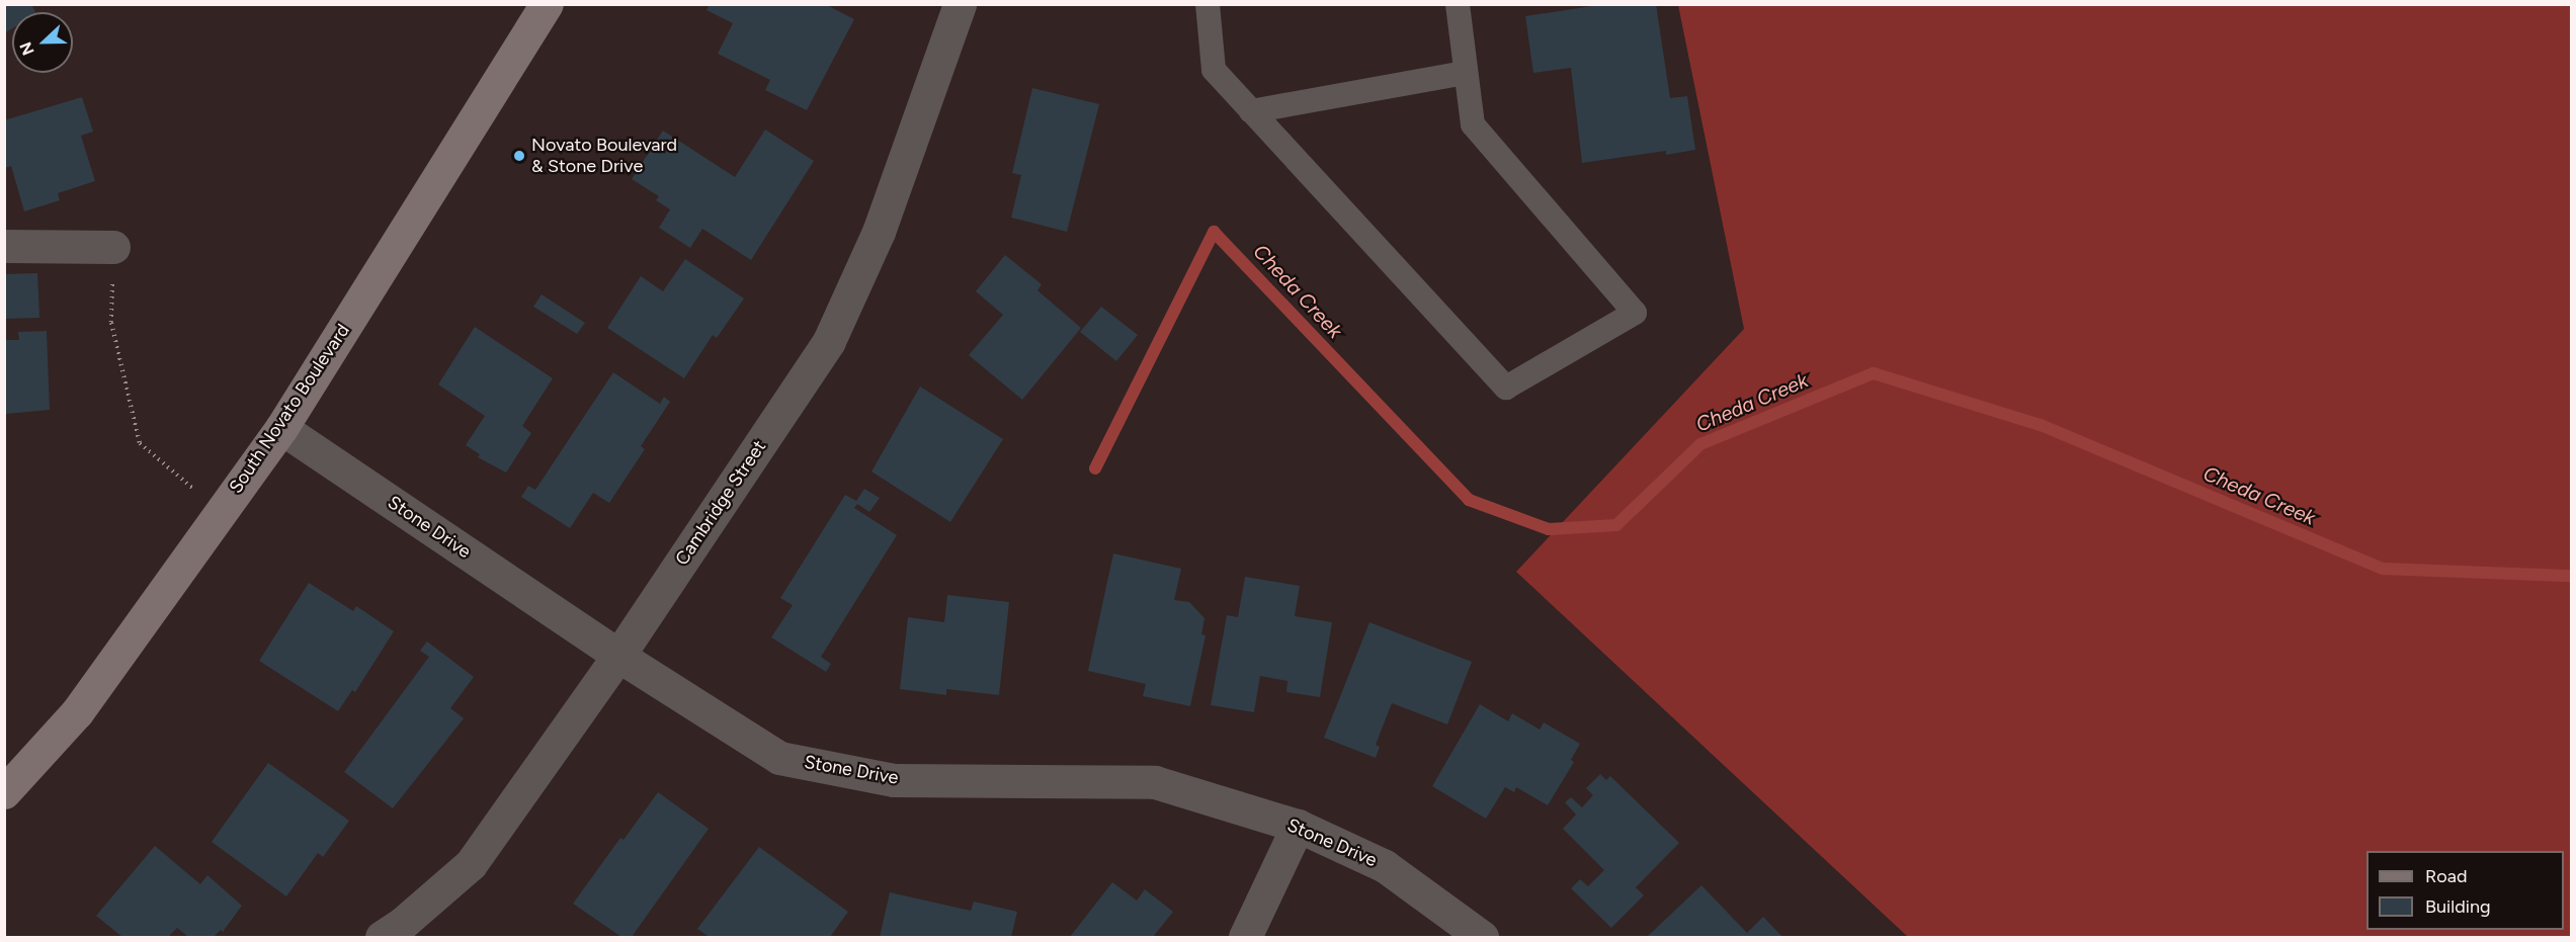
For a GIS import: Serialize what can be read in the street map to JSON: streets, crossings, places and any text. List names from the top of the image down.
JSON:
{
  "streets": {
    "main road": ["South Novato Boulevard"],
    "street": ["Cambridge Street", "Stone Drive"]
  },
  "crossings": [
    ["South Novato Boulevard", "Stone Drive"],
    ["Cambridge Street", "Stone Drive"]
  ],
  "water": ["Cheda Creek"],
  "places": ["Novato Boulevard & Stone Drive"],
  "legend": ["Road", "Building"],
  "north": "left"
}
